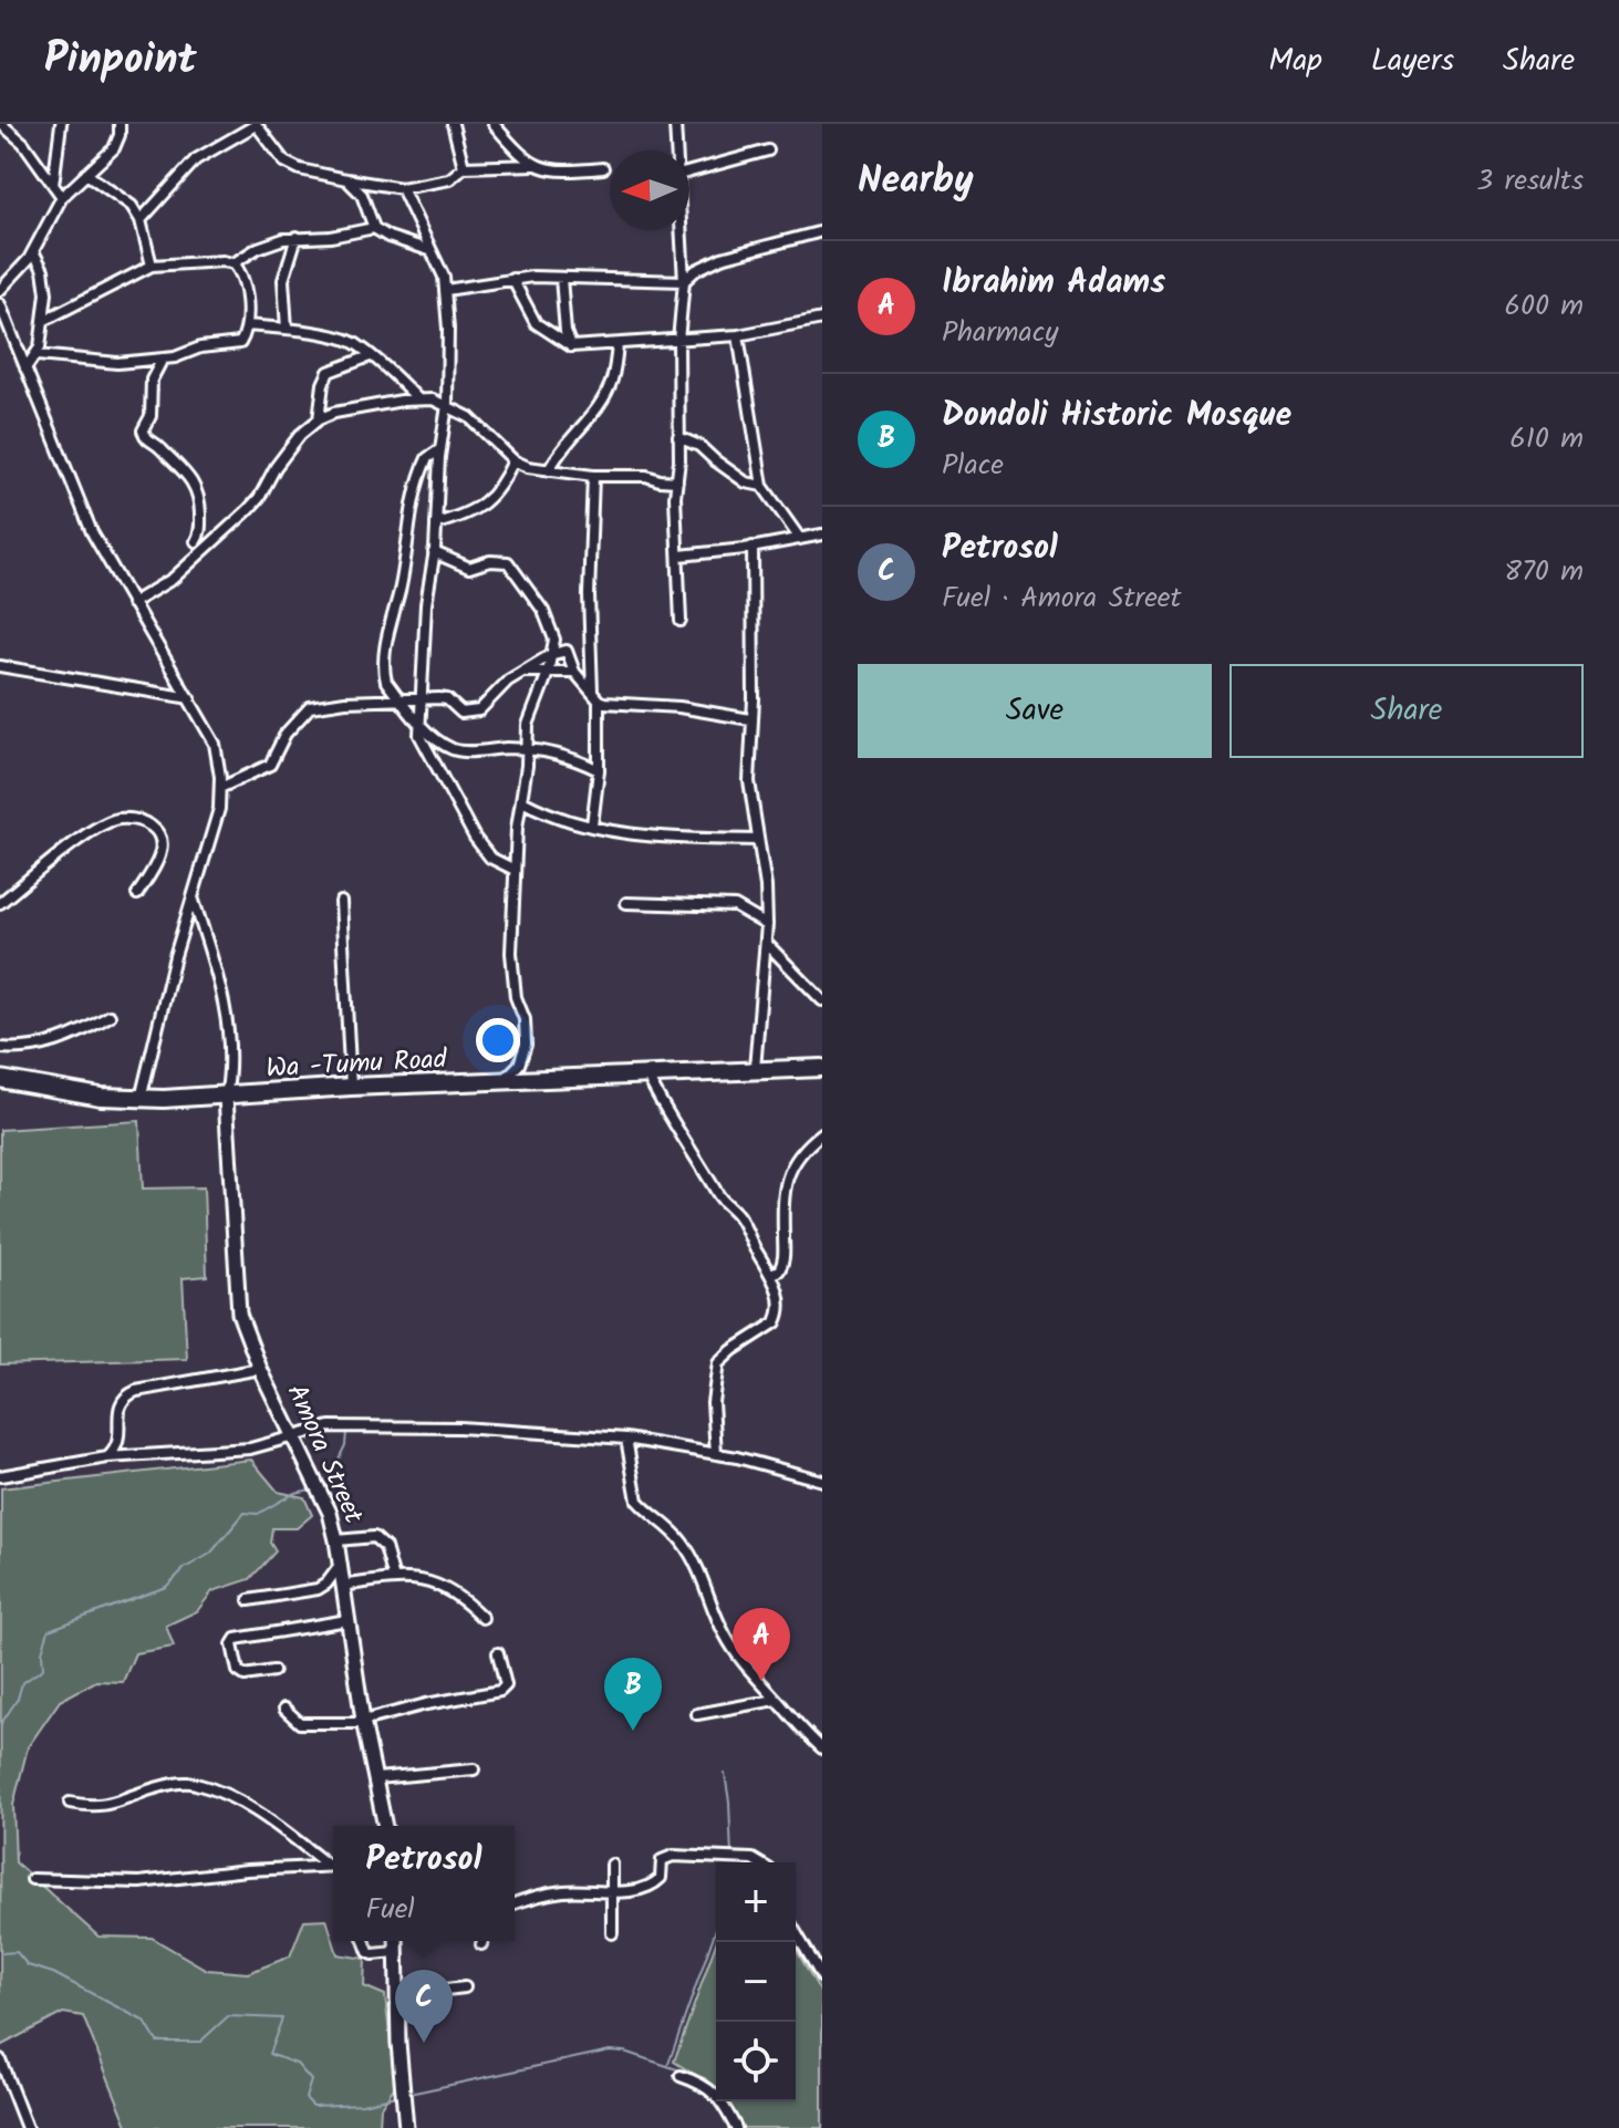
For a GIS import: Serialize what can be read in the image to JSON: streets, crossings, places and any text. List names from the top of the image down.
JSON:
{
  "streets": {
    "highway": ["Wa -Tumu Road"],
    "street": ["Amora Street"]
  },
  "crossings": [
    ["Wa -Tumu Road", "Amora Street"]
  ],
  "north": "left",
  "page": {
    "header": "Pinpoint",
    "nav": ["Map", "Layers", "Share"],
    "heading": ["Nearby", "3 results"],
    "list": [
      {
        "mark": "A",
        "name": "Ibrahim Adams",
        "note": "Pharmacy",
        "value": "600 m"
      },
      {
        "mark": "B",
        "name": "Dondoli Historic Mosque",
        "note": "Place",
        "value": "610 m"
      },
      {
        "mark": "C",
        "name": "Petrosol",
        "note": "Fuel · Amora Street",
        "value": "870 m"
      }
    ],
    "buttons": ["Save", "Share"],
    "pins": ["A", "B", "C"],
    "popup": ["Petrosol", "Fuel"],
    "map_buttons": ["+", "−"]
  }
}
